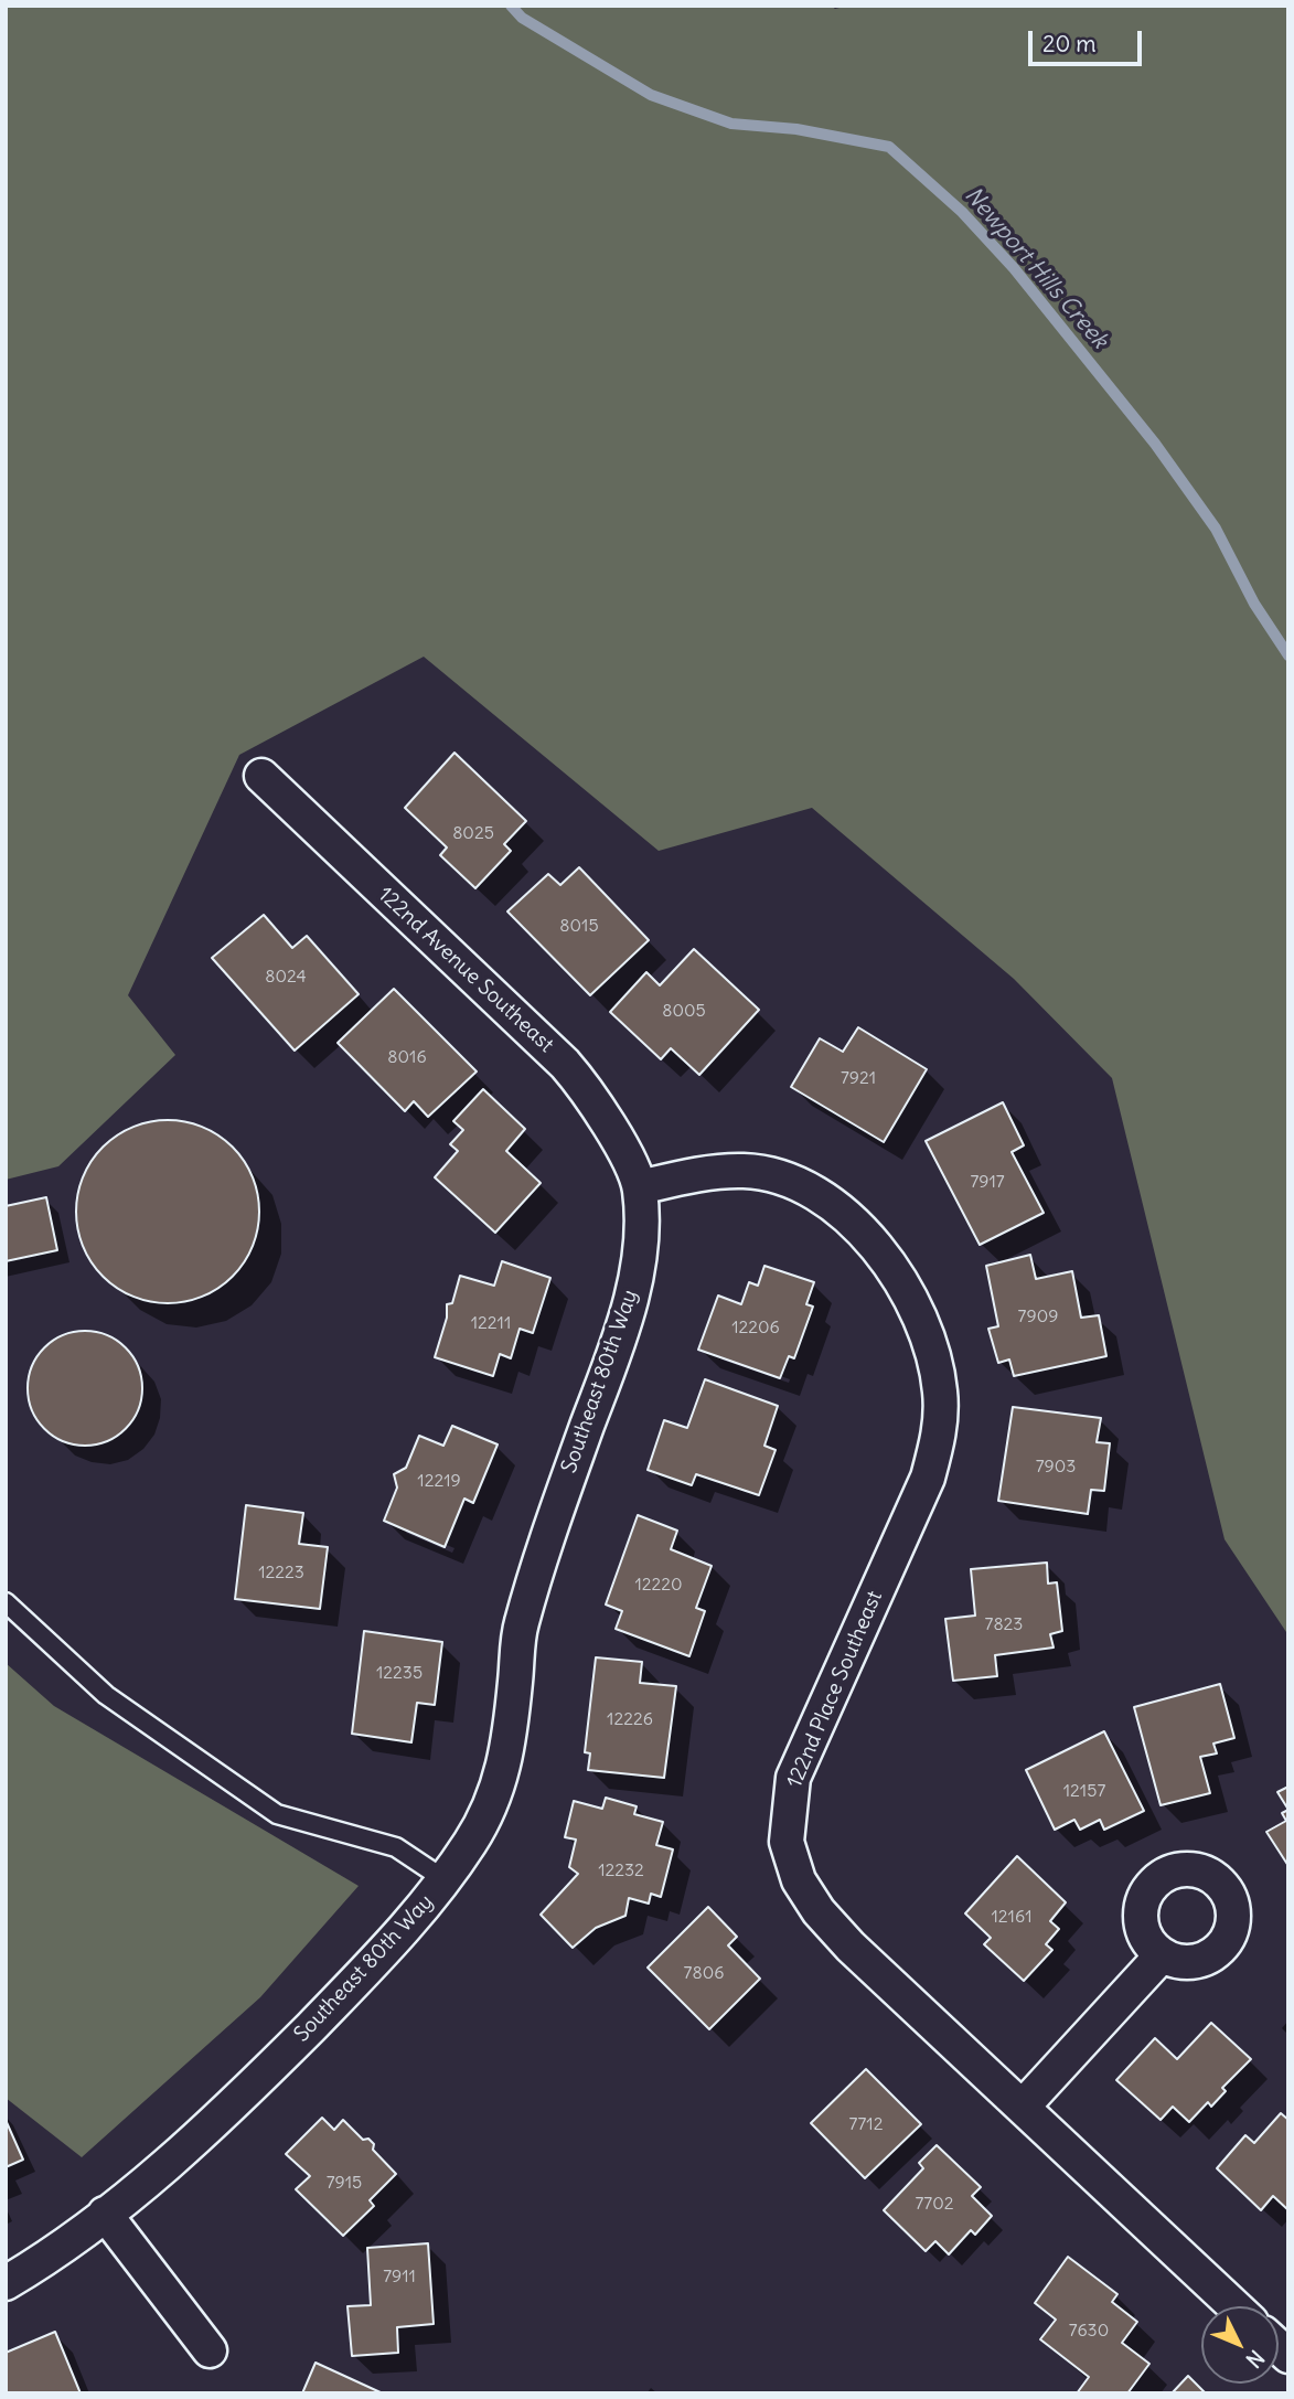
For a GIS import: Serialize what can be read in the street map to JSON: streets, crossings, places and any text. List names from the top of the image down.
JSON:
{
  "streets": {
    "street": ["122nd Avenue Southeast", "Southeast 80th Way", "122nd Place Southeast"]
  },
  "crossings": [
    ["122nd Avenue Southeast", "Southeast 80th Way"],
    ["122nd Avenue Southeast", "122nd Place Southeast"],
    ["Southeast 80th Way", "122nd Place Southeast"]
  ],
  "water": ["Newport Hills Creek"],
  "house_numbers": [
    "8025",
    "8015",
    "8024",
    "8005",
    "8016",
    "7921",
    "7917",
    "7909",
    "12211",
    "12206",
    "7903",
    "12219",
    "12223",
    "12220",
    "7823",
    "12235",
    "12226",
    "12157",
    "12232",
    "12161",
    "7806",
    "7712",
    "7915",
    "7702",
    "7911",
    "7630"
  ],
  "scale_bar": "20 m",
  "north": "bottom right"
}
